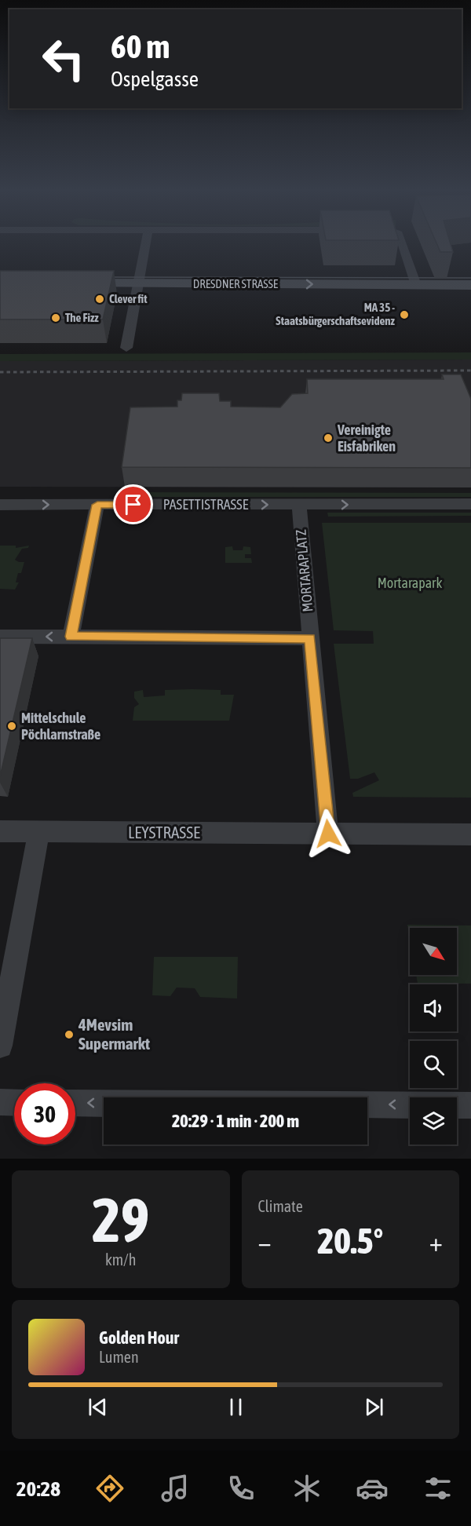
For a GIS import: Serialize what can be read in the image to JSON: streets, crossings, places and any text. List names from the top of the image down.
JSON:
{
  "streets": {
    "main road": ["DRESDNER STRASSE"],
    "street": ["PASETTISTRASSE", "MORTARAPLATZ", "LEYSTRASSE"]
  },
  "crossings": [
    ["PASETTISTRASSE", "MORTARAPLATZ"],
    ["MORTARAPLATZ", "LEYSTRASSE"]
  ],
  "parks": ["Mortarapark"],
  "places": [
    "Clever fit",
    "MA 35 - Staatsbürgerschaftsevidenz",
    "The Fizz",
    "Vereinigte Eisfabriken",
    "Mittelschule Pöchlarnstraße",
    "4Mevsim Supermarkt"
  ],
  "north": "bottom right",
  "page": {
    "turn": ["60 m", "Ospelgasse"],
    "limit": "30",
    "trip": "20:29 · 1 min · 200 m",
    "tile": [
      ["29", "km/h"],
      "Climate"
    ],
    "heat": ["−", "20.5°", "+"],
    "song": ["Golden Hour", "Lumen"],
    "tabs": "20:28"
  }
}
